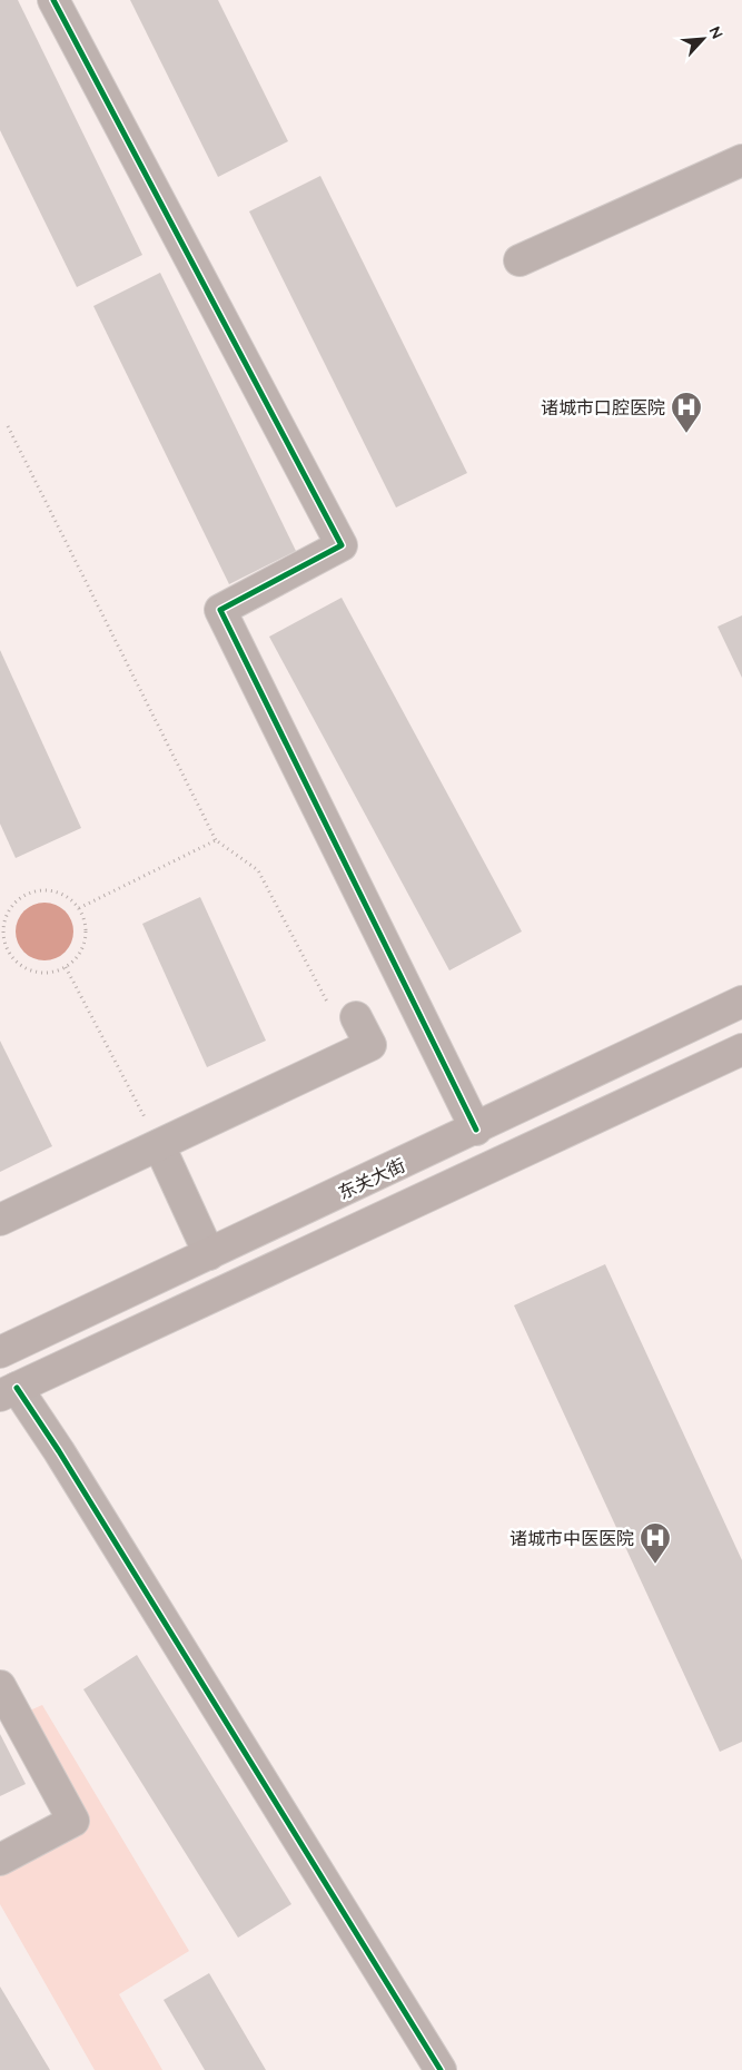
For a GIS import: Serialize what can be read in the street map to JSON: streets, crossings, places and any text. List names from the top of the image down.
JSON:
{
  "streets": {
    "main road": ["东关大街"]
  },
  "places": {
    "hospital": ["诸城市口腔医院", "诸城市中医医院"]
  },
  "north": "top right"
}
